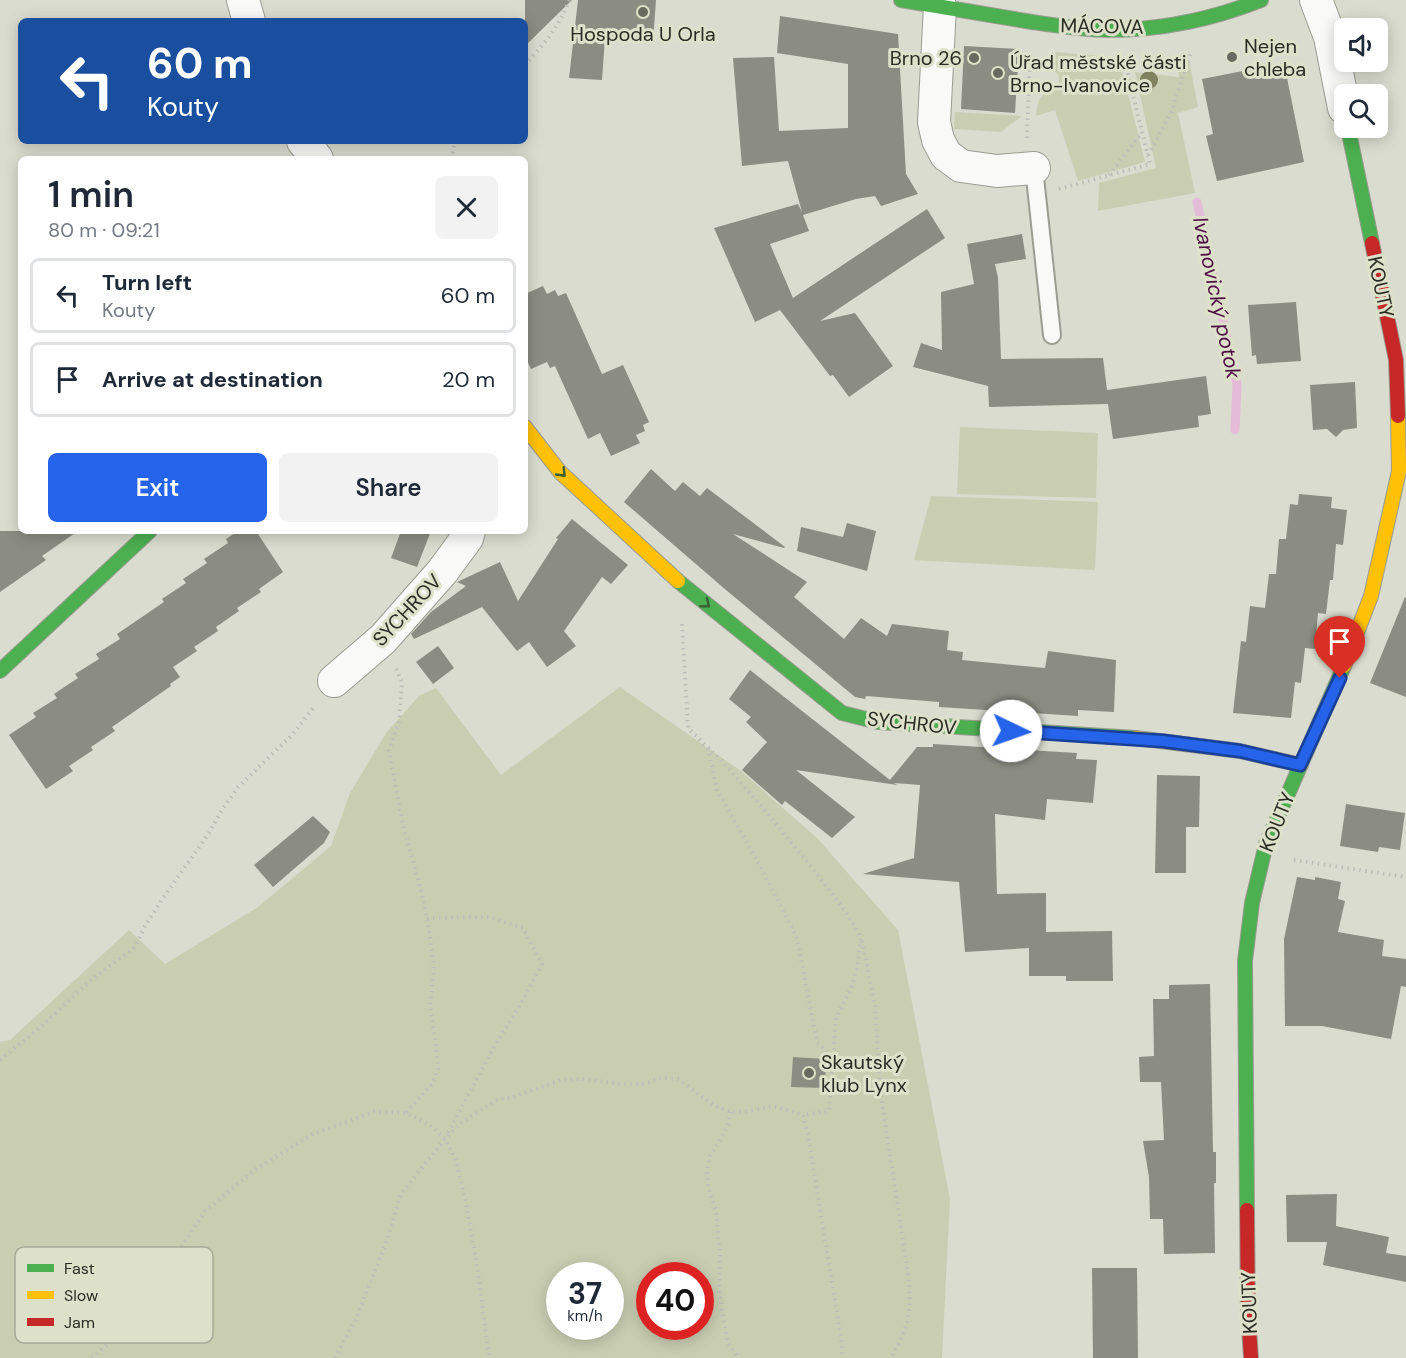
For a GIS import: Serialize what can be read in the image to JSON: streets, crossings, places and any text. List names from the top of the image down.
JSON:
{
  "streets": {
    "street": ["MÁCOVA", "KOUTY", "SYCHROV"]
  },
  "crossings": [
    ["KOUTY", "SYCHROV"]
  ],
  "one_way": ["SYCHROV"],
  "water": ["Ivanovický potok"],
  "places": [
    "Hospoda U Orla",
    "Nejen chleba",
    "Brno 26",
    "Úřad městské části Brno-Ivanovice",
    "Skautský klub Lynx"
  ],
  "legend": ["Fast", "Slow", "Jam"],
  "page": {
    "turn": ["60 m", "Kouty"],
    "heading": ["1 min", "80 m · 09:21"],
    "list": [
      {
        "name": "Turn left",
        "note": "Kouty",
        "value": "60 m"
      },
      {
        "name": "Arrive at destination",
        "value": "20 m"
      }
    ],
    "buttons": ["Exit", "Share"],
    "speed": "37 km/h",
    "limit": "40"
  }
}
